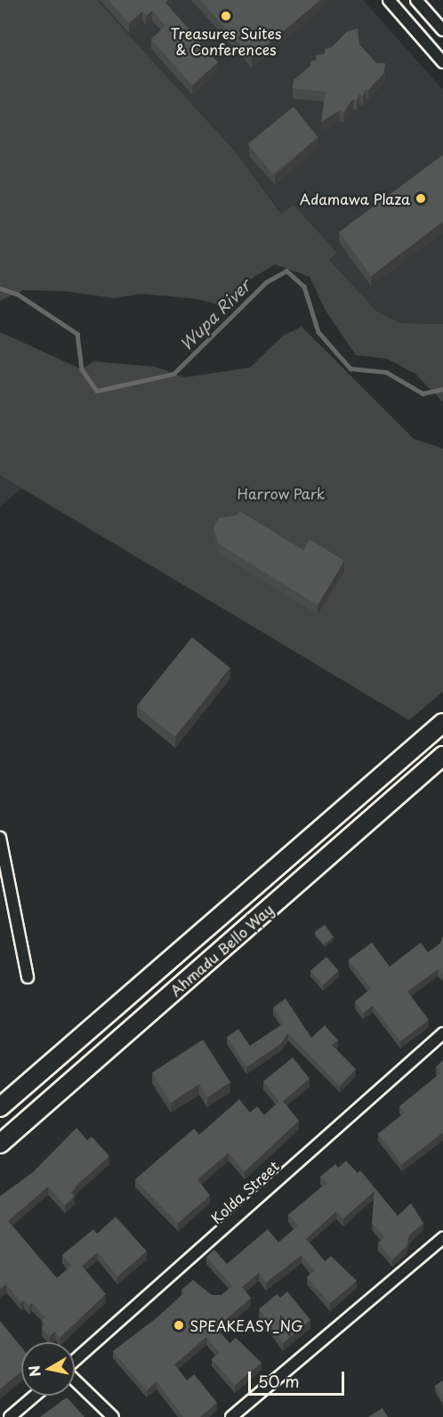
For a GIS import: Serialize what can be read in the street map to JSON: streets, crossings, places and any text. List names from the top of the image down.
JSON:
{
  "streets": {
    "main road": ["Ahmadu Bello Way"],
    "street": ["Kolda Street"]
  },
  "water": ["Wupa River"],
  "parks": ["Harrow Park"],
  "places": ["Treasures Suites & Conferences", "Adamawa Plaza", "SPEAKEASY_NG"],
  "scale_bar": "50 m",
  "north": "left"
}
